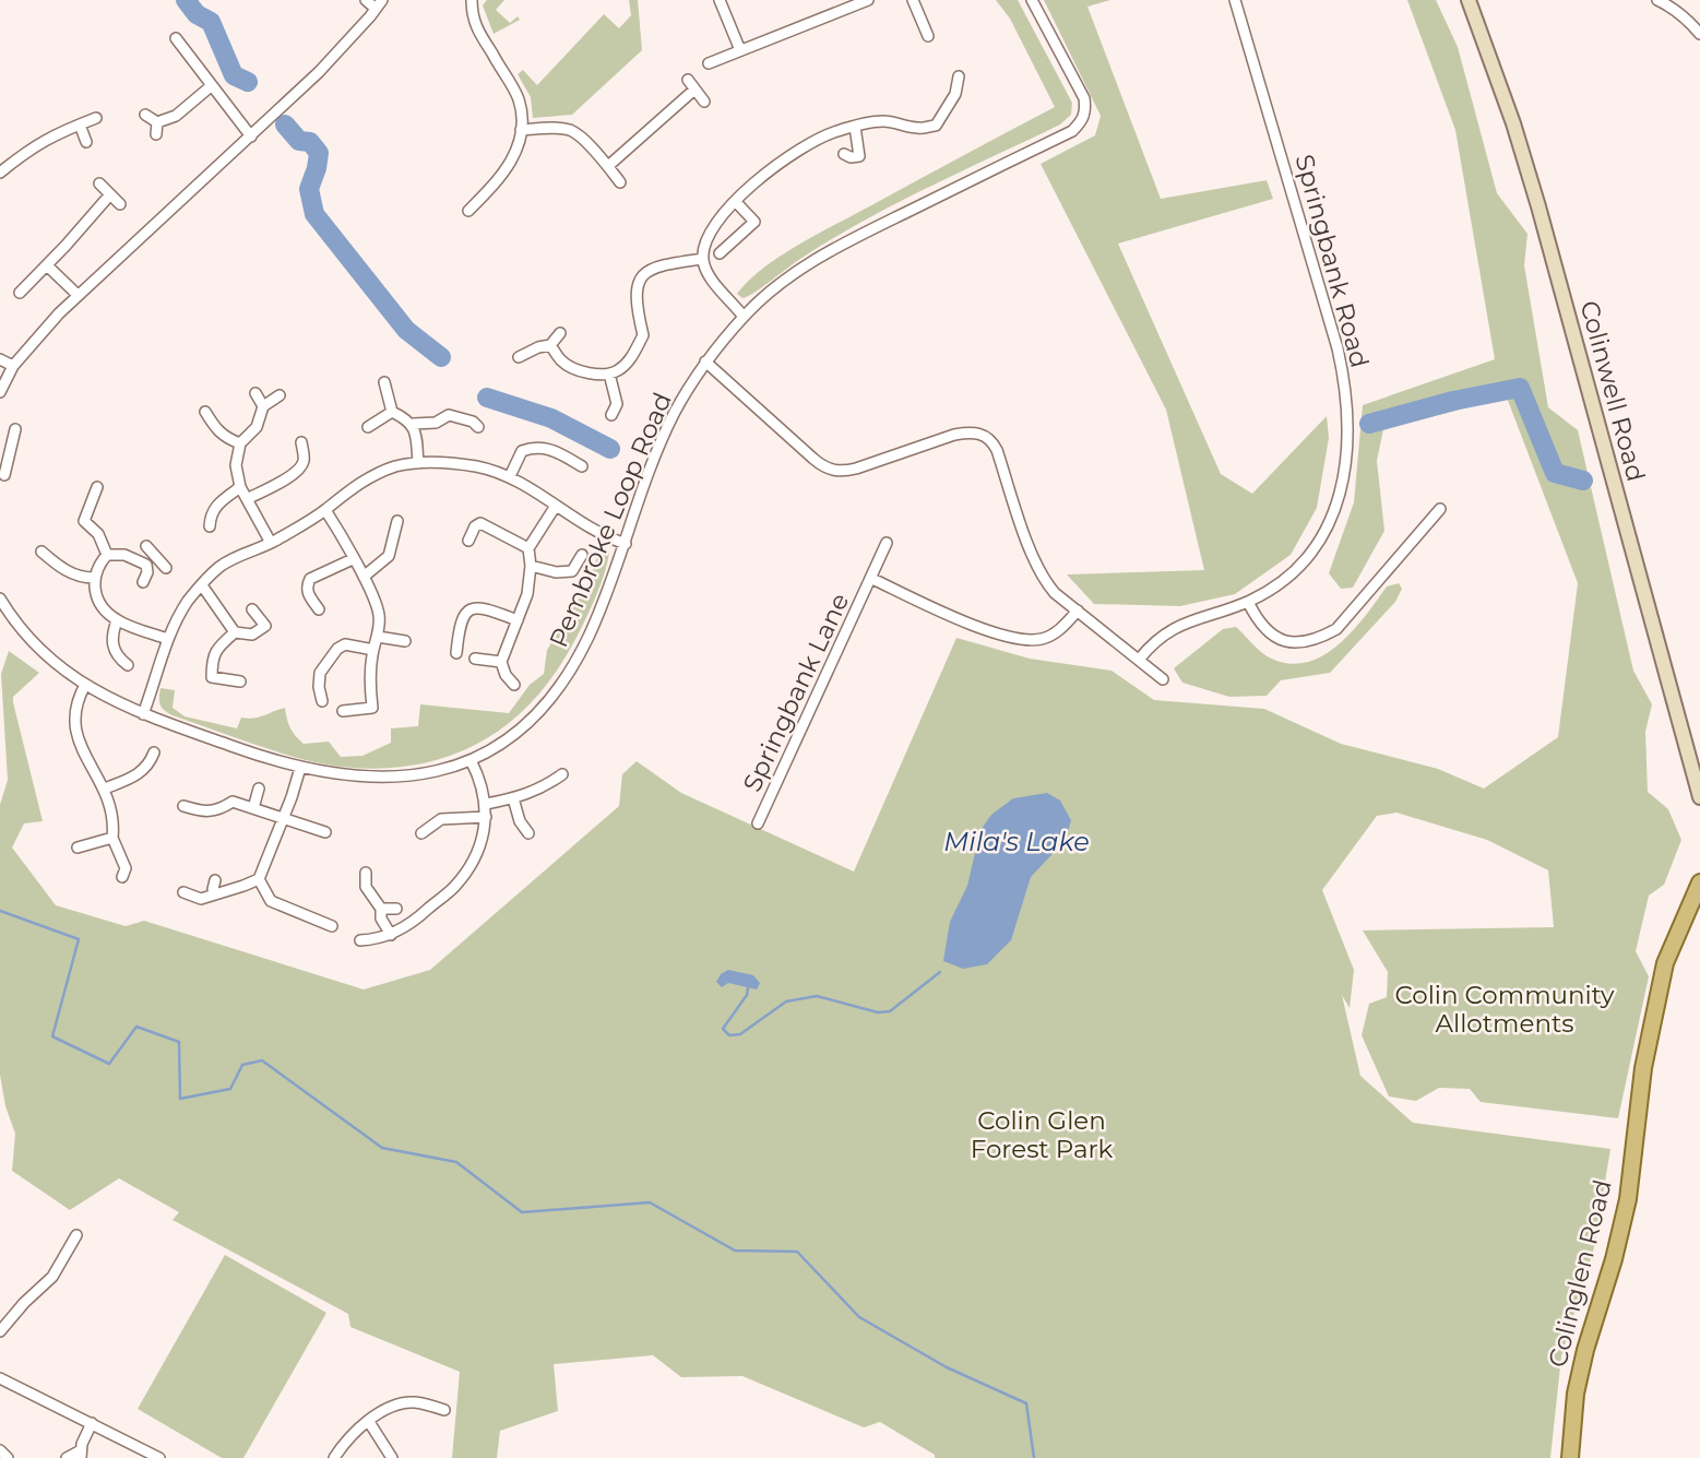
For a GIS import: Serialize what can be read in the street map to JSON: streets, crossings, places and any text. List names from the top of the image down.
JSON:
{
  "streets": {
    "main road": ["Colinglen Road"],
    "street": [
      "Springbank Road",
      "Colinwell Road",
      "Pembroke Loop Road",
      "Springbank Lane"
    ]
  },
  "water": ["Mila's Lake"],
  "parks": ["Colin Community Allotments", "Colin Glen Forest Park"]
}
